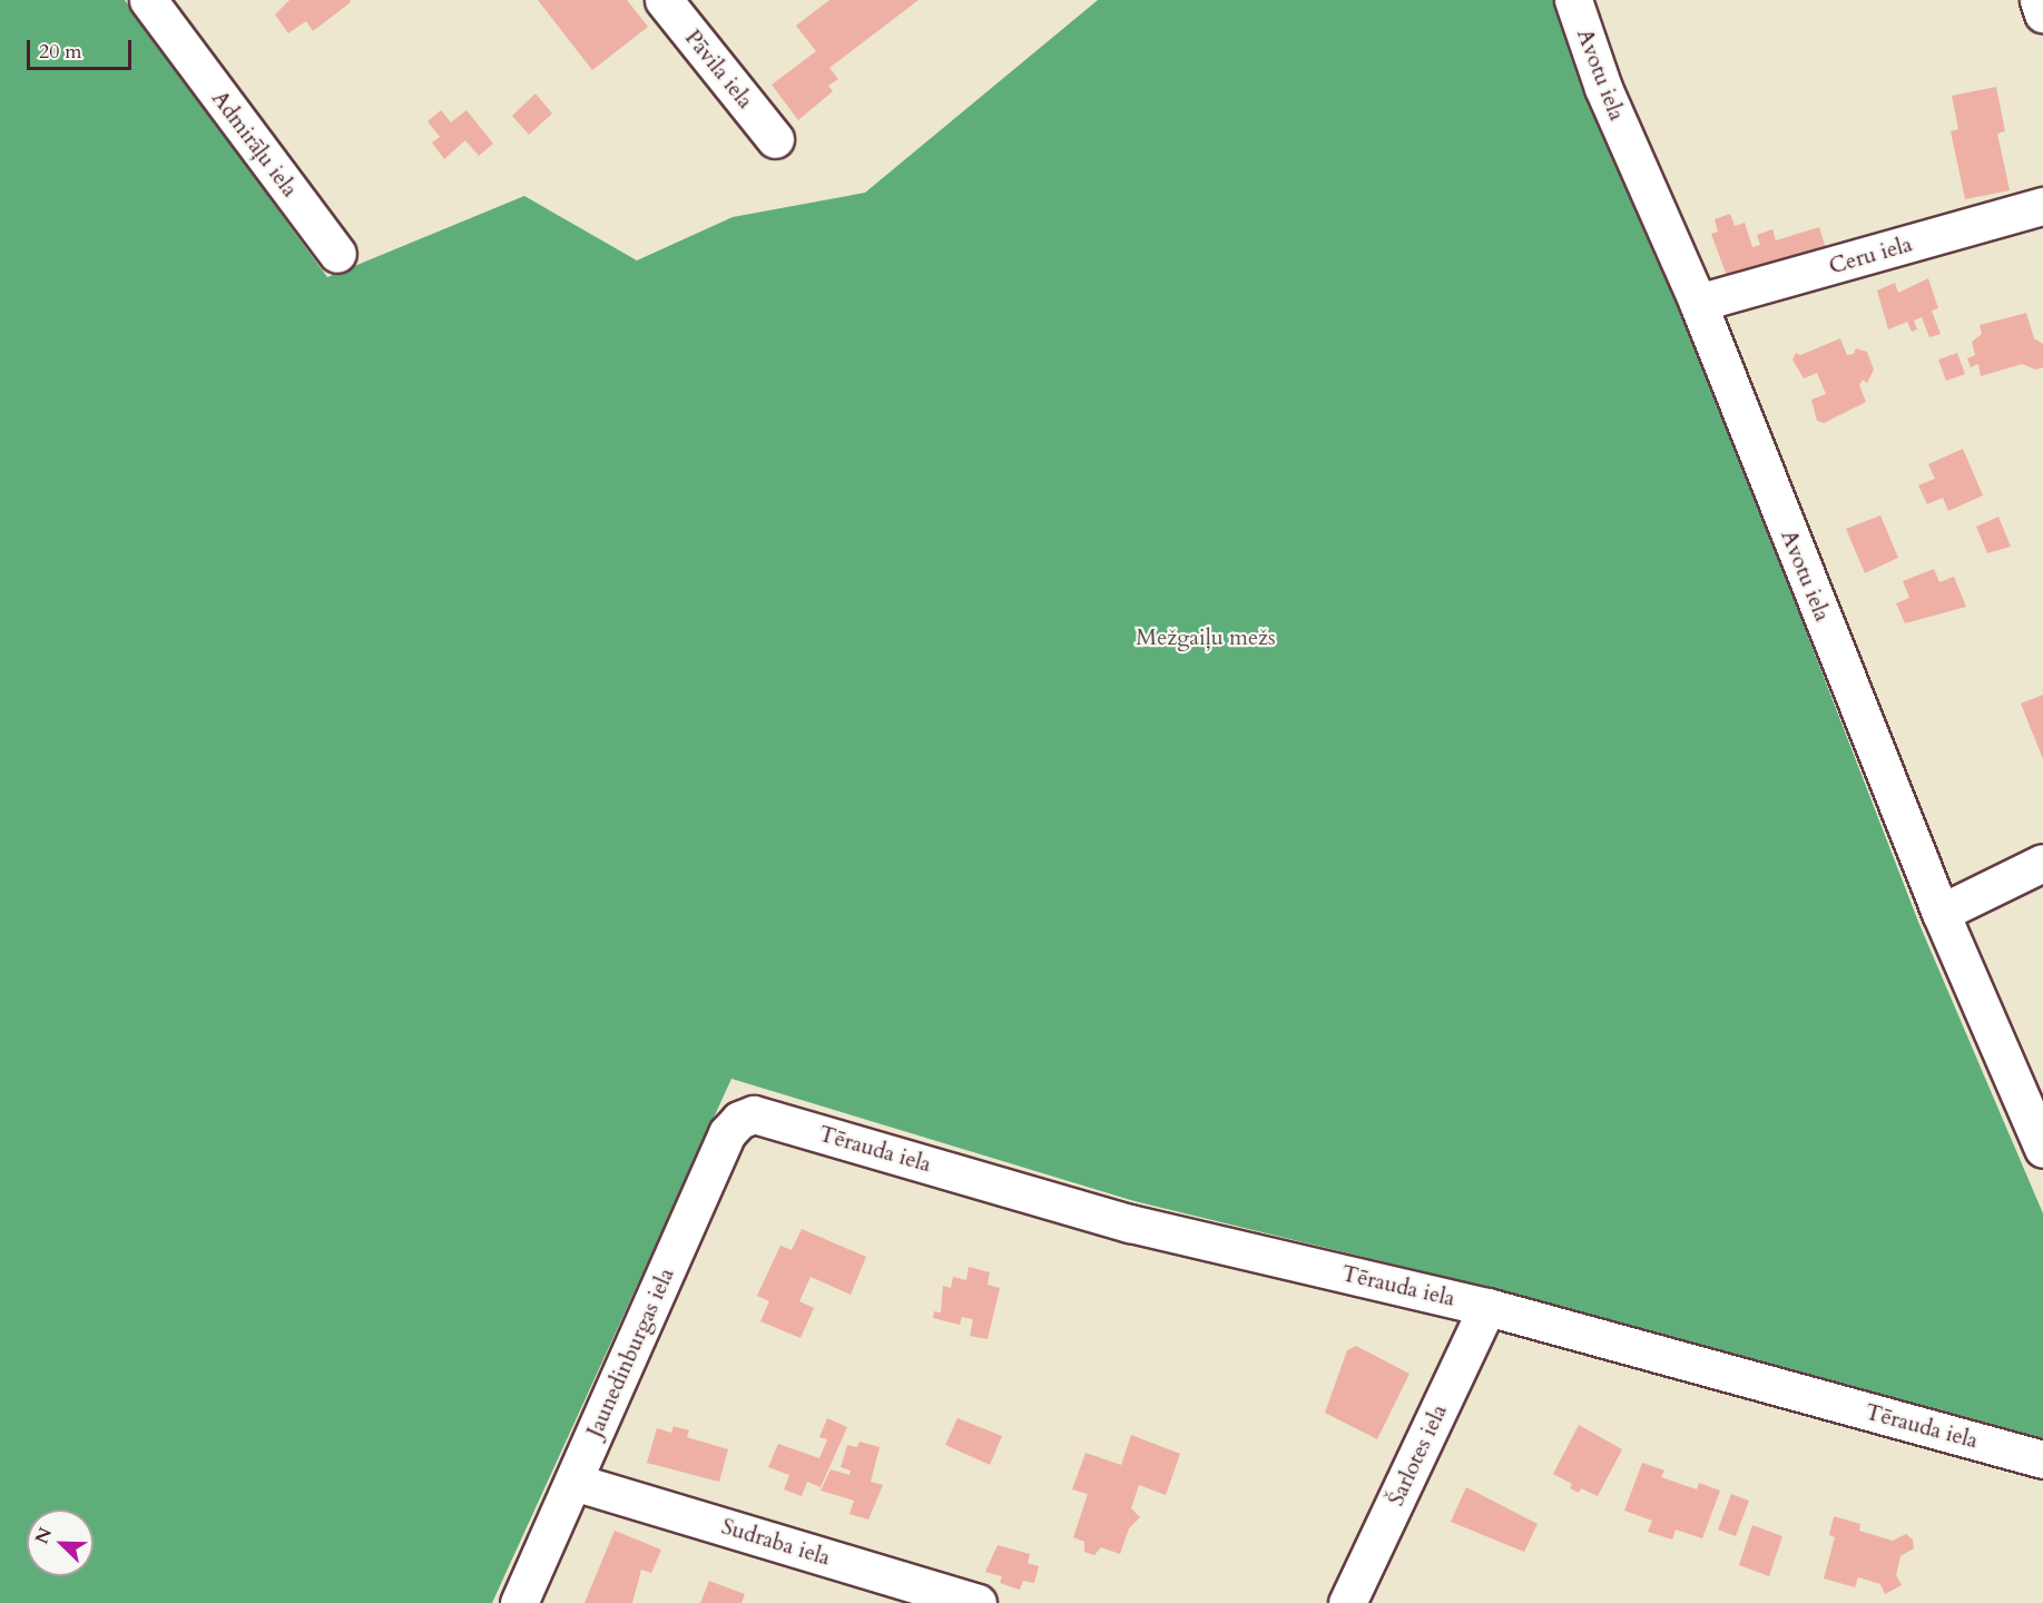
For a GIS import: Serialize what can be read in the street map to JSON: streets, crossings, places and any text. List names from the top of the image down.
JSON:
{
  "streets": {
    "street": [
      "Pāvila iela",
      "Avotu iela",
      "Admirāļu iela",
      "Ceru iela",
      "Tērauda iela",
      "Jaunedinburgas iela",
      "Šarlotes iela",
      "Sudraba iela"
    ]
  },
  "crossings": [
    ["Avotu iela", "Ceru iela"],
    ["Tērauda iela", "Jaunedinburgas iela"],
    ["Tērauda iela", "Šarlotes iela"],
    ["Jaunedinburgas iela", "Sudraba iela"]
  ],
  "parks": ["Mežgaiļu mežs"],
  "scale_bar": "20 m",
  "north": "top left"
}
